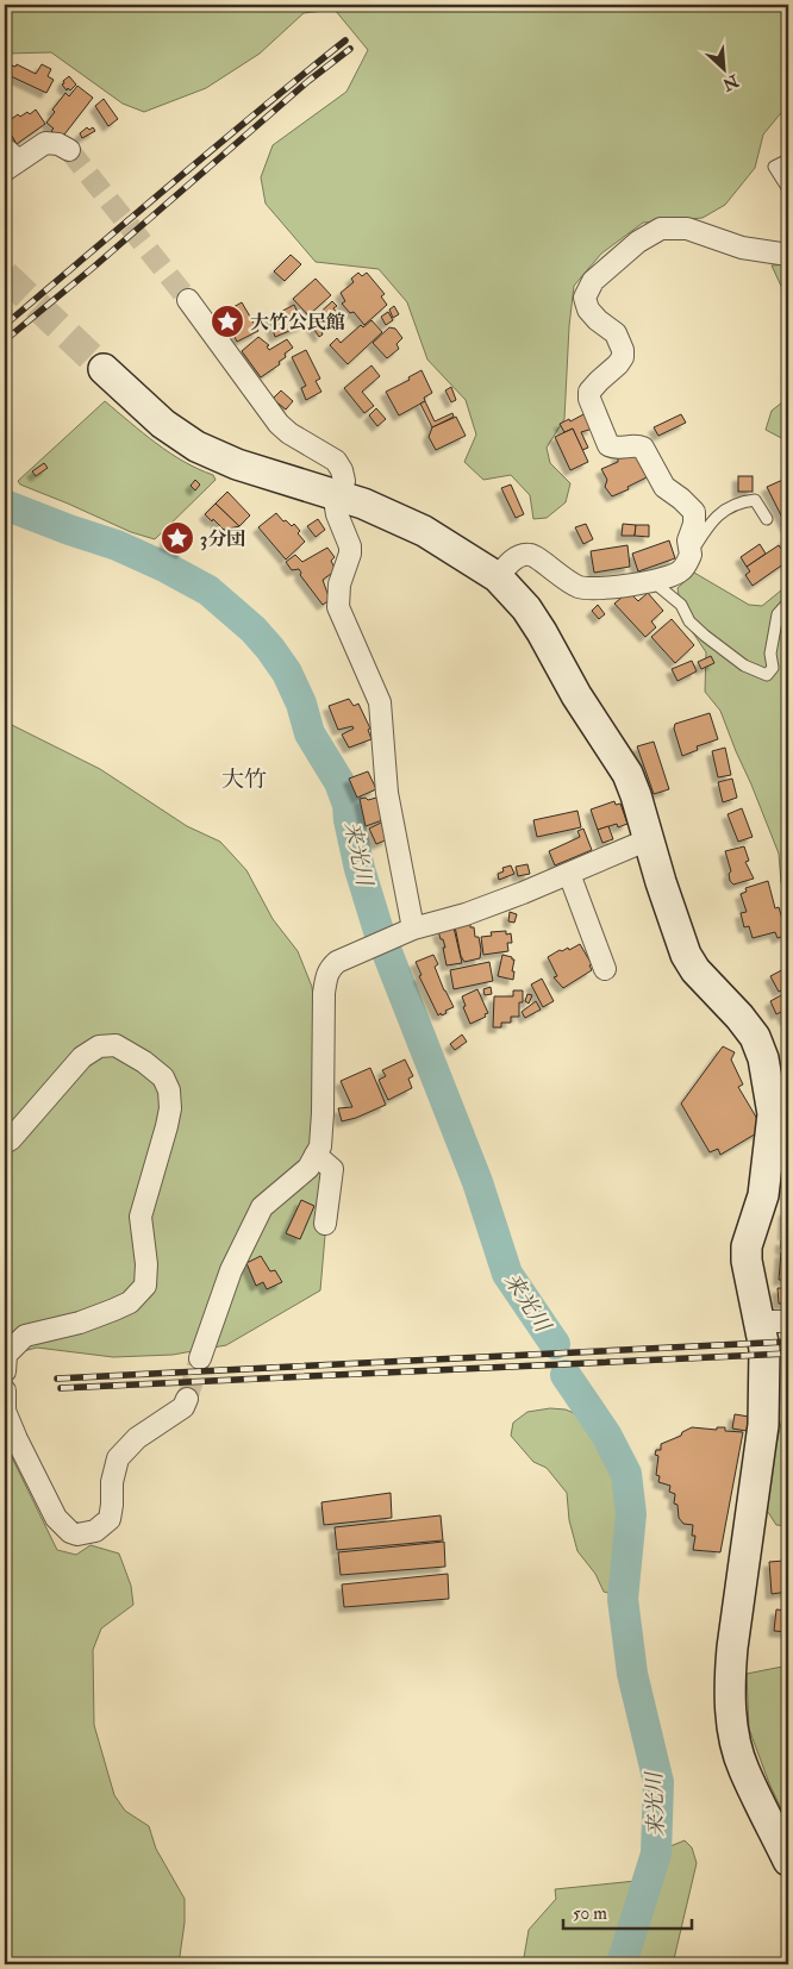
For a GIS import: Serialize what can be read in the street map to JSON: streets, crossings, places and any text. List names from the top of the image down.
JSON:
{
  "districts": ["大竹"],
  "water": ["来光川"],
  "places": {
    "place": ["大竹公民館", "3分団"]
  },
  "scale_bar": "50 m",
  "north": "bottom right"
}
